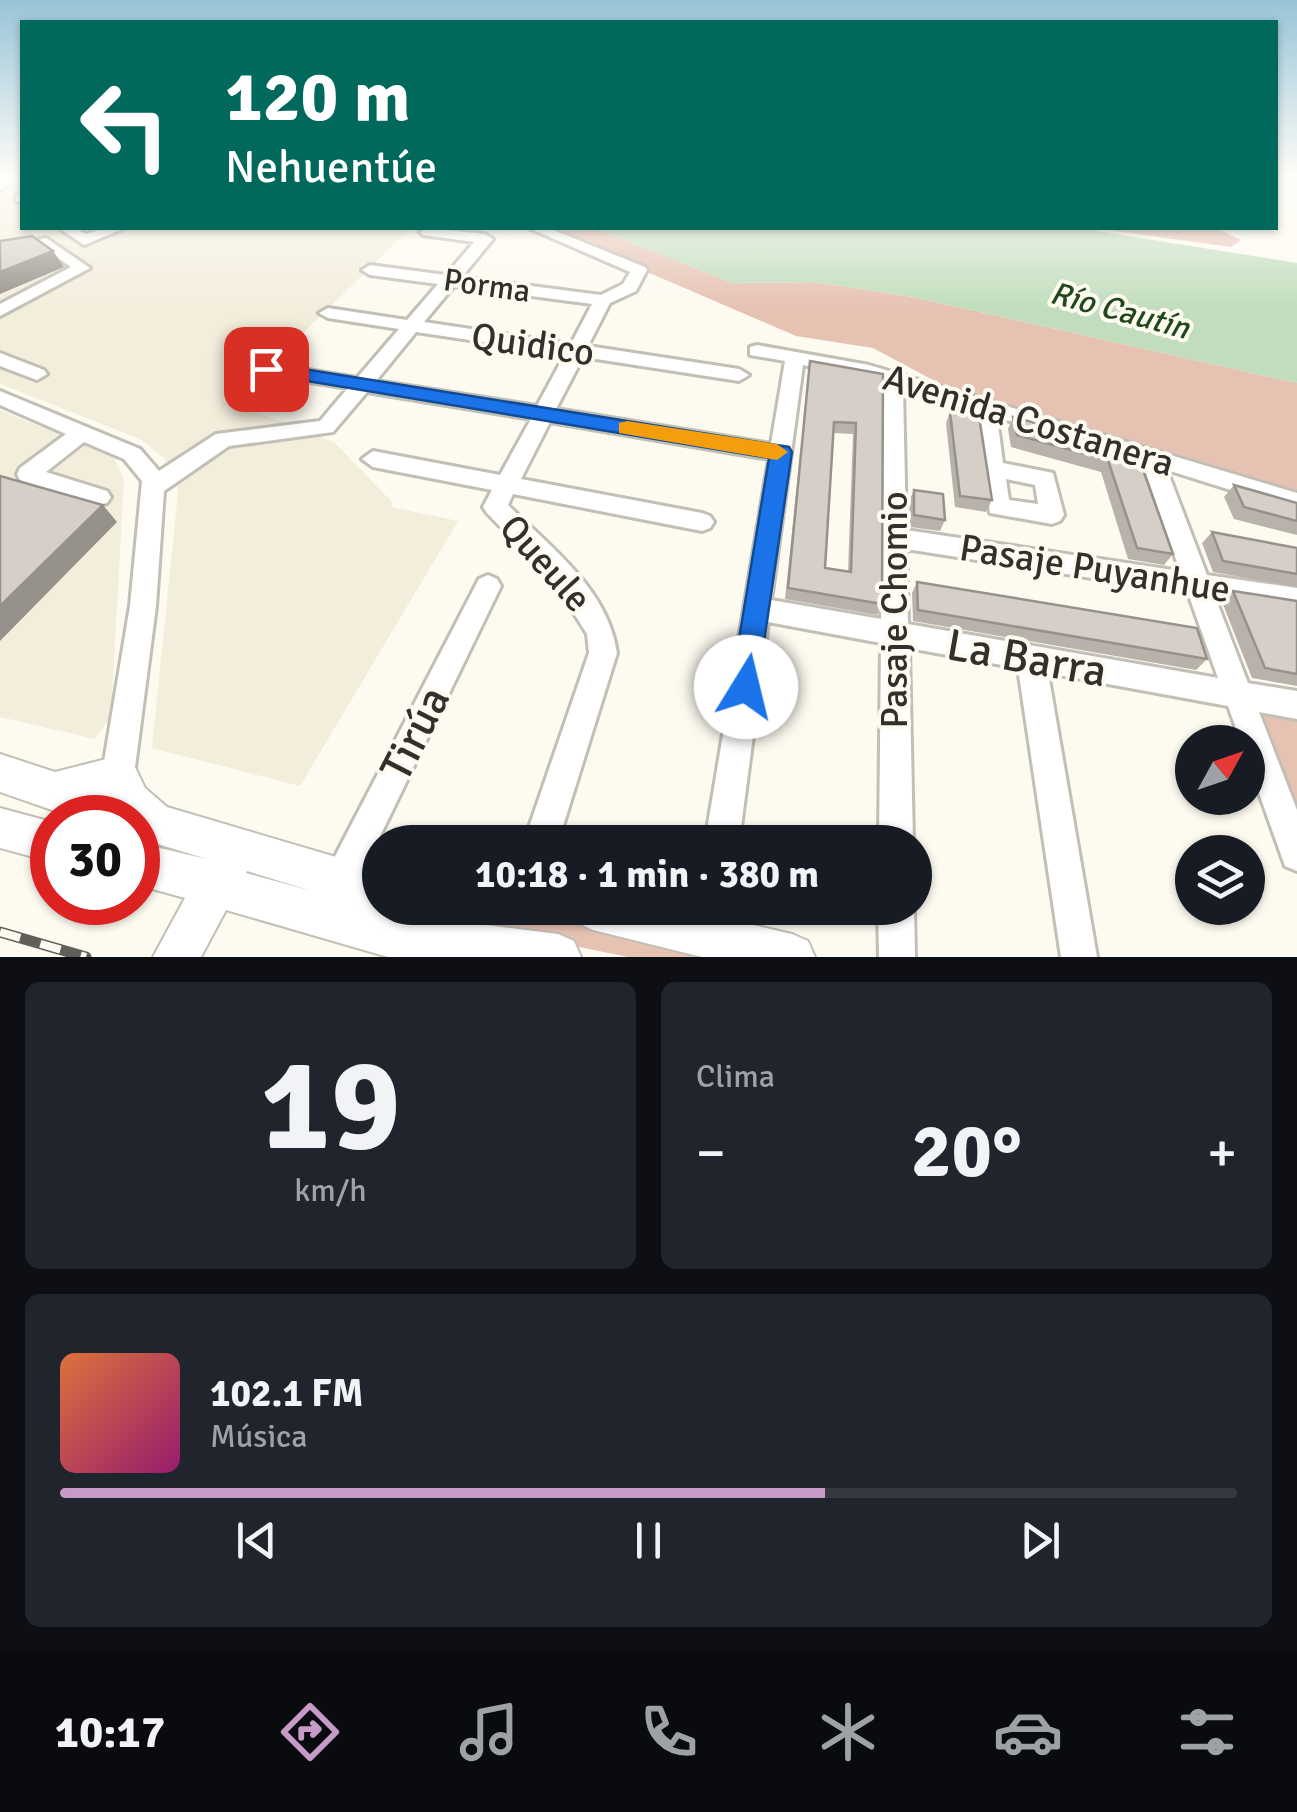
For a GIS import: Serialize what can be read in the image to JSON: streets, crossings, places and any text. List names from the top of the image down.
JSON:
{
  "streets": {
    "street": [
      "Porma",
      "Quidico",
      "Avenida Costanera",
      "Queule",
      "Pasaje Puyanhue",
      "Pasaje Chomio",
      "La Barra",
      "Tirúa"
    ]
  },
  "crossings": [
    ["Porma", "Queule"],
    ["Quidico", "Queule"],
    ["Avenida Costanera", "Pasaje Chomio"],
    ["Pasaje Puyanhue", "Pasaje Chomio"],
    ["Pasaje Chomio", "La Barra"]
  ],
  "water": ["Río Cautín"],
  "north": "top right",
  "page": {
    "turn": ["120 m", "Nehuentúe"],
    "limit": "30",
    "trip": "10:18 · 1 min · 380 m",
    "tile": [
      ["19", "km/h"],
      "Clima"
    ],
    "heat": ["−", "20°", "+"],
    "song": ["102.1 FM", "Música"],
    "tabs": "10:17"
  }
}
